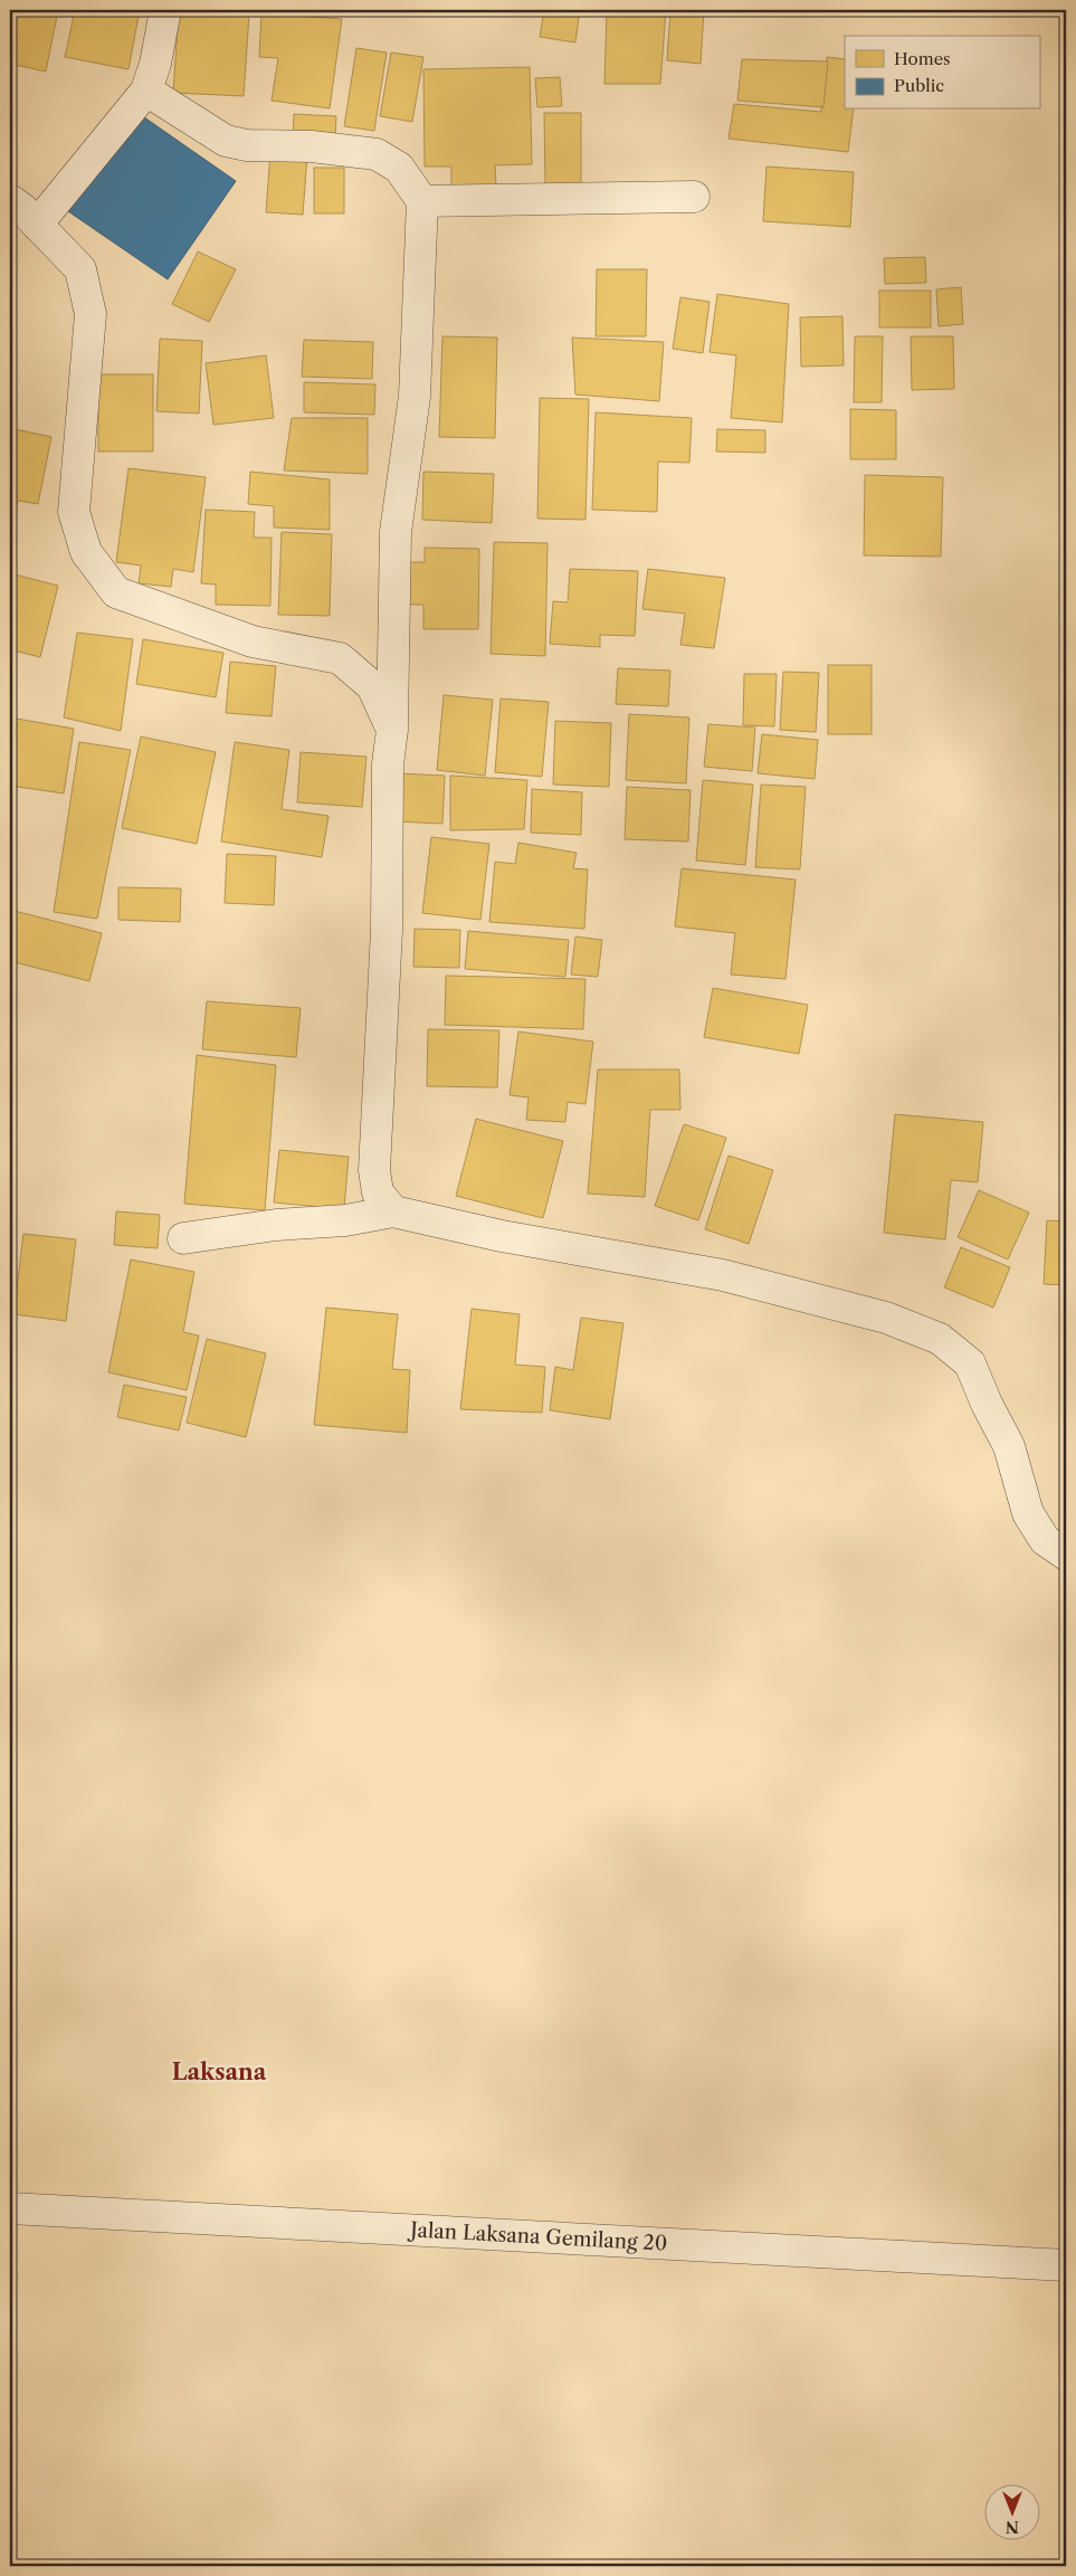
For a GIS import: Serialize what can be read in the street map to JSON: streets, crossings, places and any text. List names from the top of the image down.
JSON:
{
  "streets": {
    "street": ["Jalan Laksana Gemilang 20"]
  },
  "districts": ["Laksana"],
  "legend": ["Homes", "Public"],
  "north": "bottom"
}
